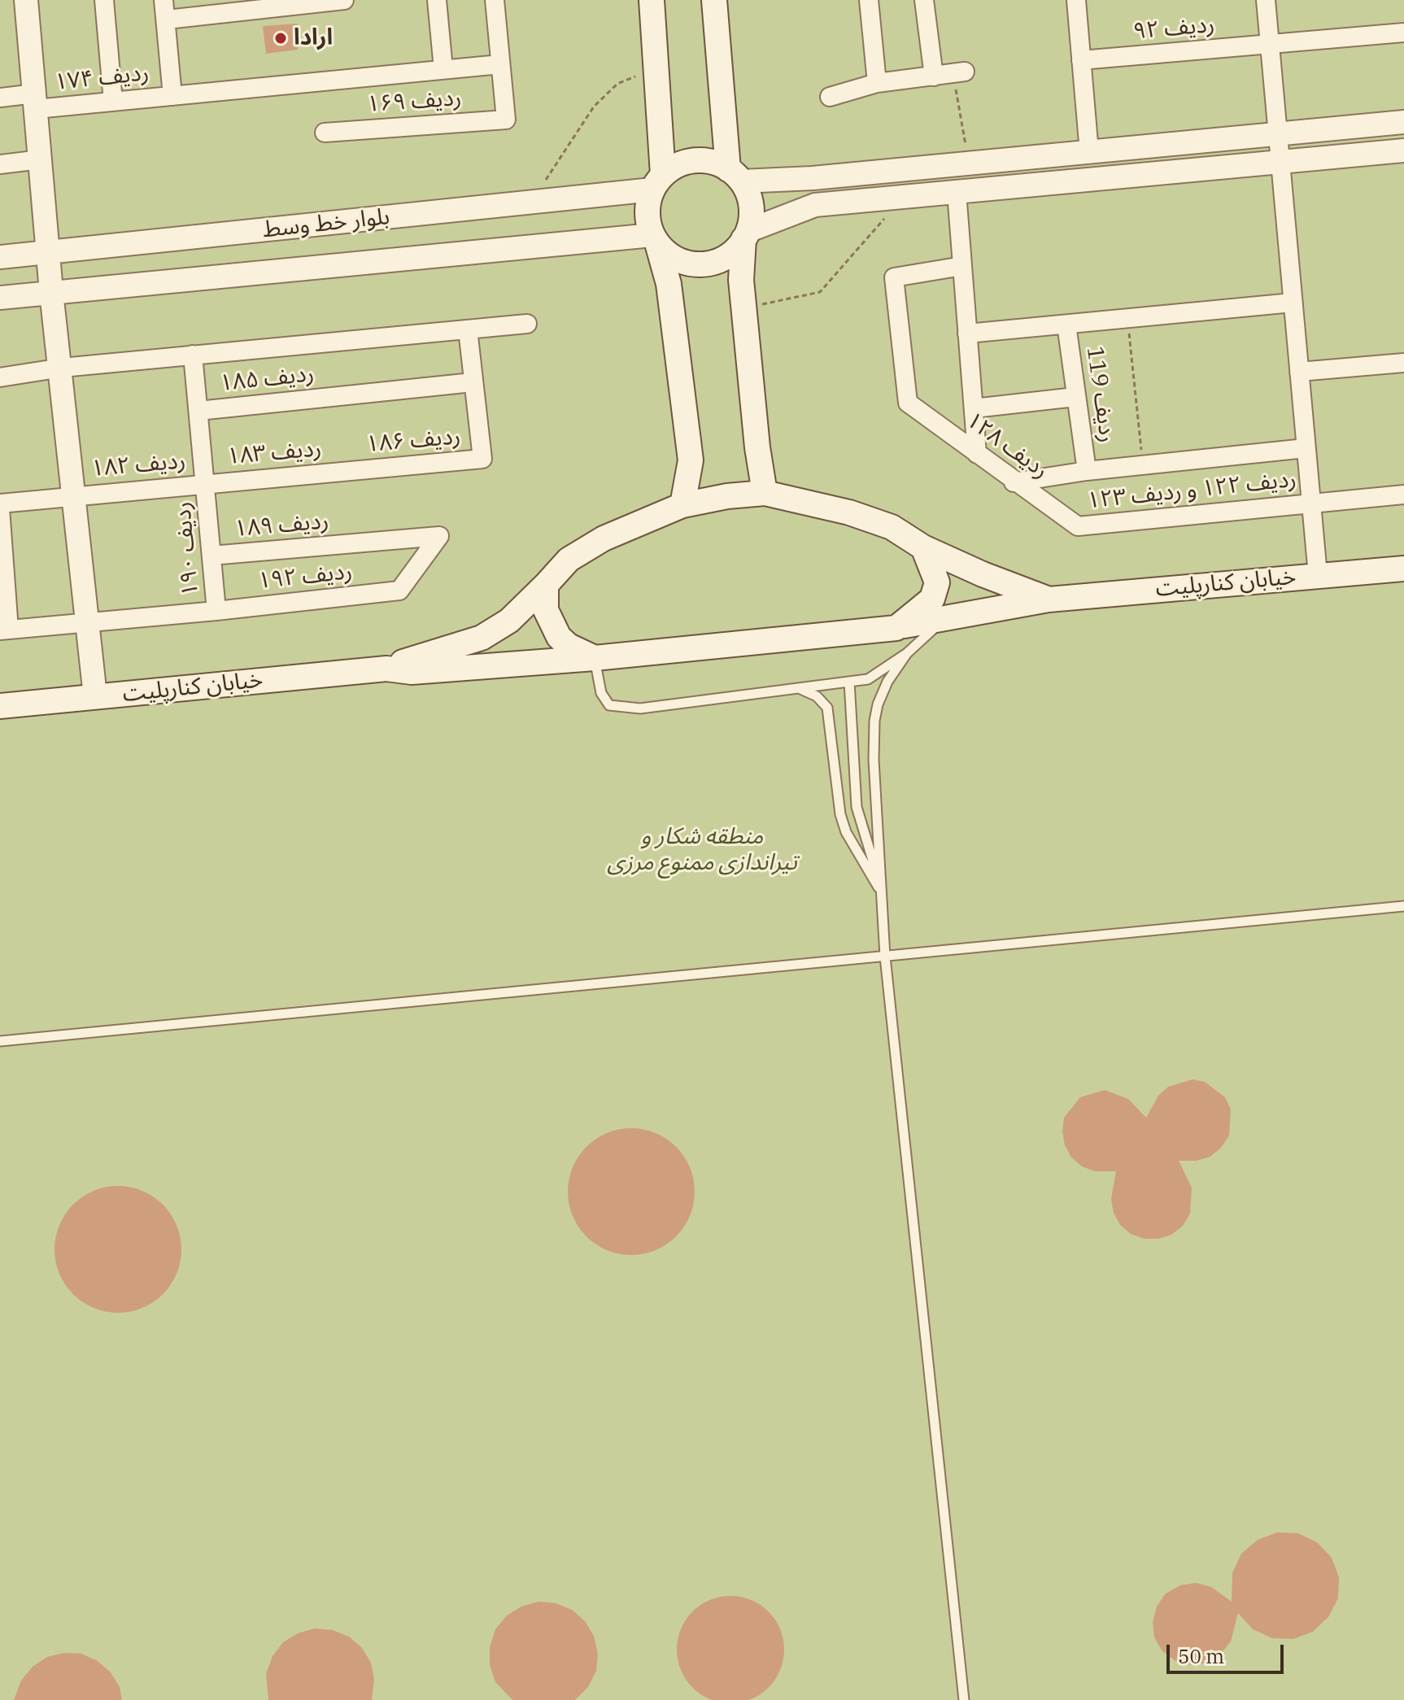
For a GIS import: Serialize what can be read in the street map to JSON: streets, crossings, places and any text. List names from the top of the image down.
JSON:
{
  "streets": {
    "main road": ["خیابان کنارپلیت"],
    "street": [
      "ردیف ۹۲",
      "ردیف ۱۷۴",
      "ردیف ۱۶۹",
      "بلوار خط وسط",
      "ردیف ۱۸۵",
      "ردیف 119",
      "ردیف ۱۸۶",
      "ردیف ۱۲۸",
      "ردیف ۱۸۳",
      "ردیف ۱۸۲",
      "ردیف ۱۲۲ و ردیف ۱۲۳",
      "ردیف ۱۸۹",
      "ردیف ۱۹۰",
      "ردیف ۱۹۲"
    ]
  },
  "crossings": [
    ["ردیف ۱۷۴", "ردیف ۱۶۹"],
    ["ردیف ۱۸۵", "ردیف ۱۸۶"],
    ["ردیف ۱۸۵", "ردیف ۱۹۰"],
    ["ردیف ۱۸۶", "ردیف ۱۸۳"],
    ["ردیف ۱۲۸", "ردیف ۱۲۲ و ردیف ۱۲۳"],
    ["ردیف ۱۸۳", "ردیف ۱۸۲"],
    ["ردیف ۱۸۳", "ردیف ۱۹۰"],
    ["ردیف ۱۸۲", "ردیف ۱۹۰"],
    ["ردیف ۱۸۹", "ردیف ۱۹۰"],
    ["ردیف ۱۸۹", "ردیف ۱۹۲"],
    ["ردیف ۱۹۰", "ردیف ۱۹۲"]
  ],
  "parks": ["منطقه شکار و تیراندازی ممنوع مرزی"],
  "places": ["ارادا"],
  "scale_bar": "50 m"
}
